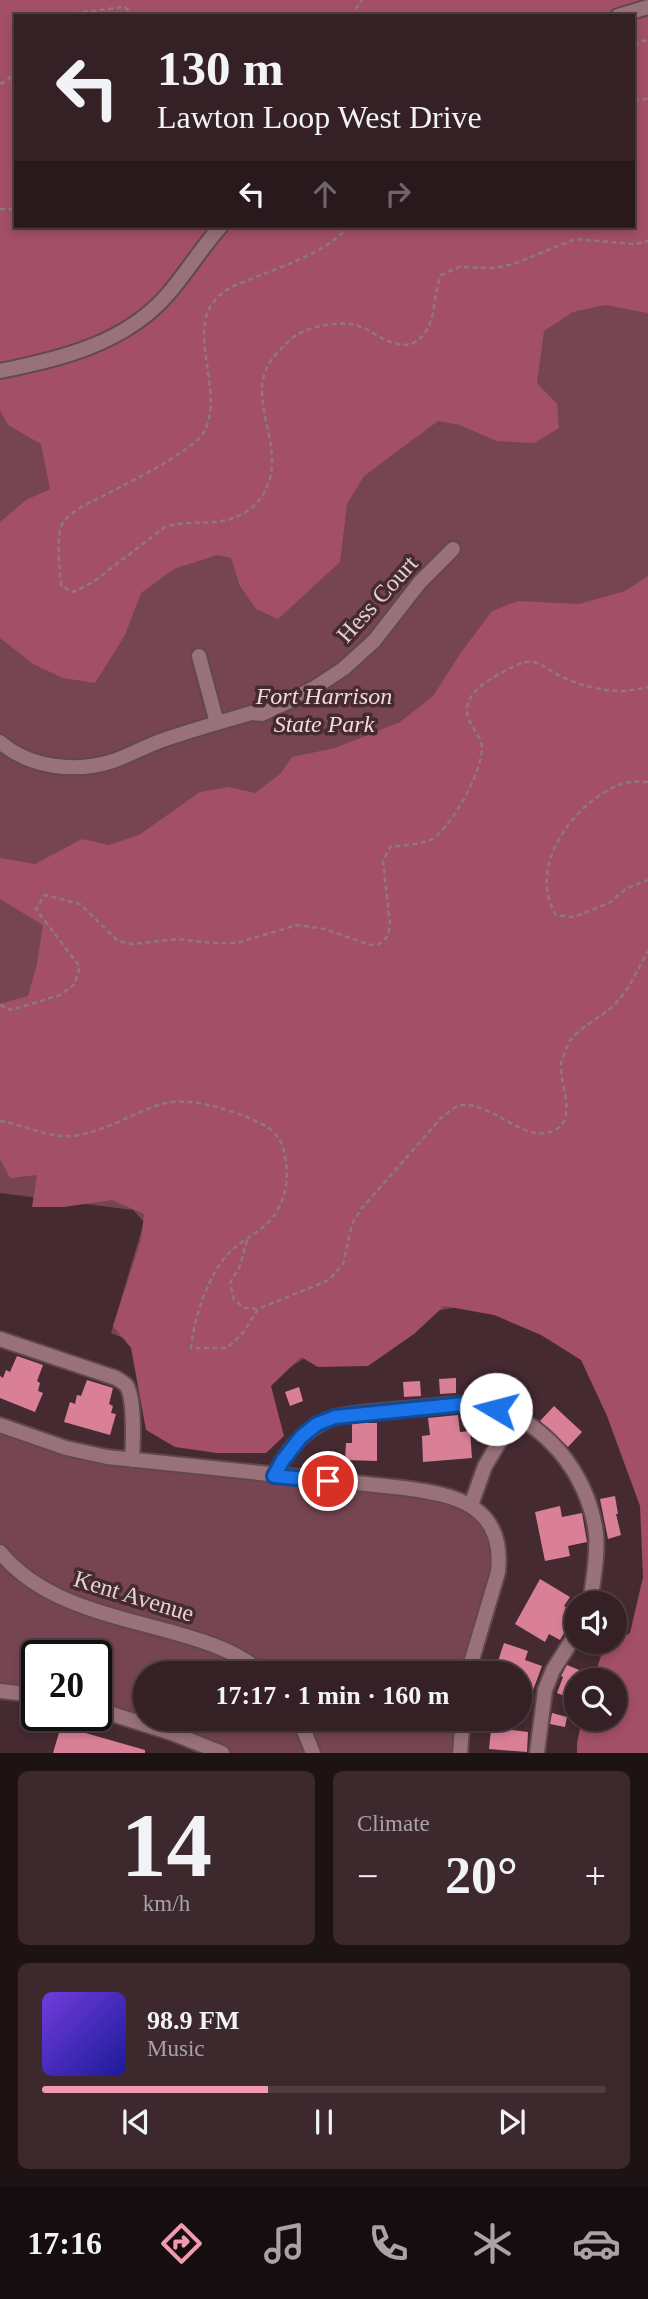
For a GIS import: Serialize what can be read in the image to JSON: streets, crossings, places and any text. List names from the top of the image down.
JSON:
{
  "streets": {
    "street": ["Hess Court", "Kent Avenue"]
  },
  "parks": ["Fort Harrison State Park"],
  "page": {
    "turn": ["130 m", "Lawton Loop West Drive"],
    "limit": "20",
    "trip": "17:17 · 1 min · 160 m",
    "tile": [
      ["14", "km/h"],
      "Climate"
    ],
    "heat": ["−", "20°", "+"],
    "song": ["98.9 FM", "Music"],
    "tabs": "17:16"
  }
}
